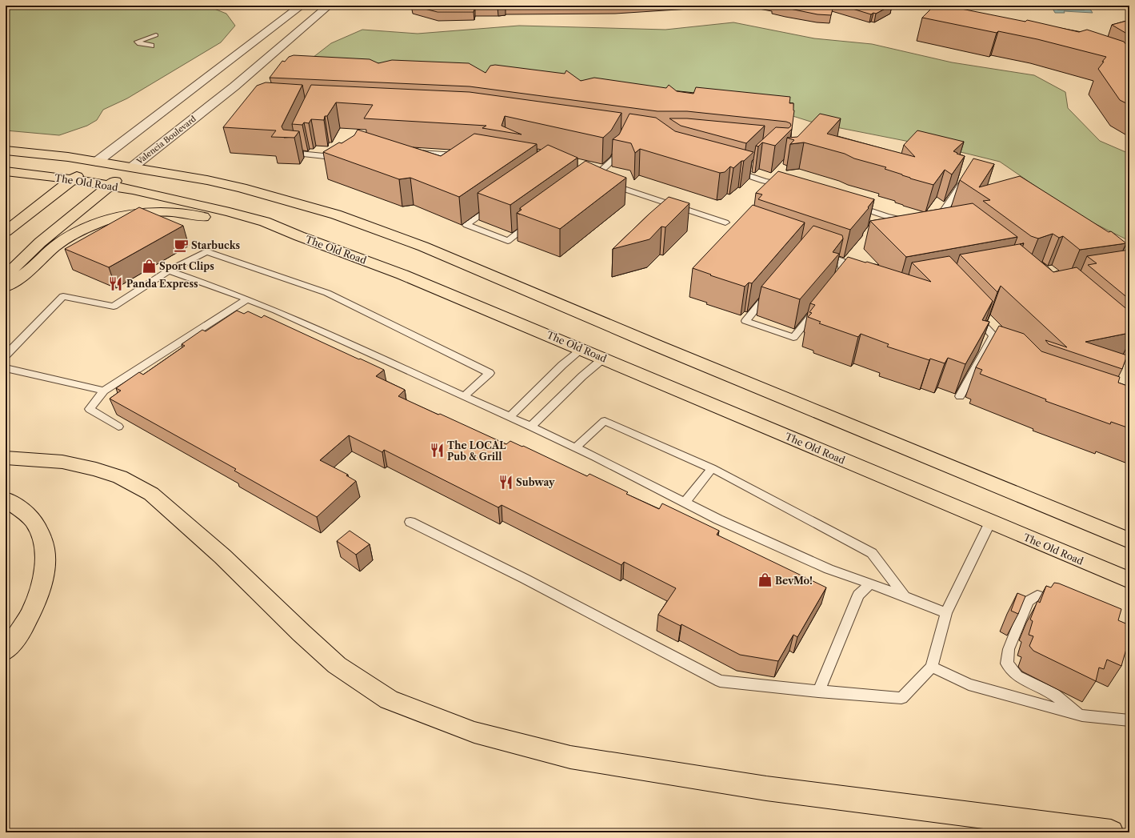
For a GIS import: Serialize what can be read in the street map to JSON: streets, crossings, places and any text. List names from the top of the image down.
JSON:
{
  "streets": {
    "main road": ["Valencia Boulevard", "The Old Road"]
  },
  "crossings": [
    ["Valencia Boulevard", "The Old Road"]
  ],
  "places": {
    "cafe": ["Starbucks"],
    "shop": ["Sport Clips", "BevMo!"],
    "restaurant": ["Panda Express", "The LOCAL Pub & Grill", "Subway"]
  }
}
